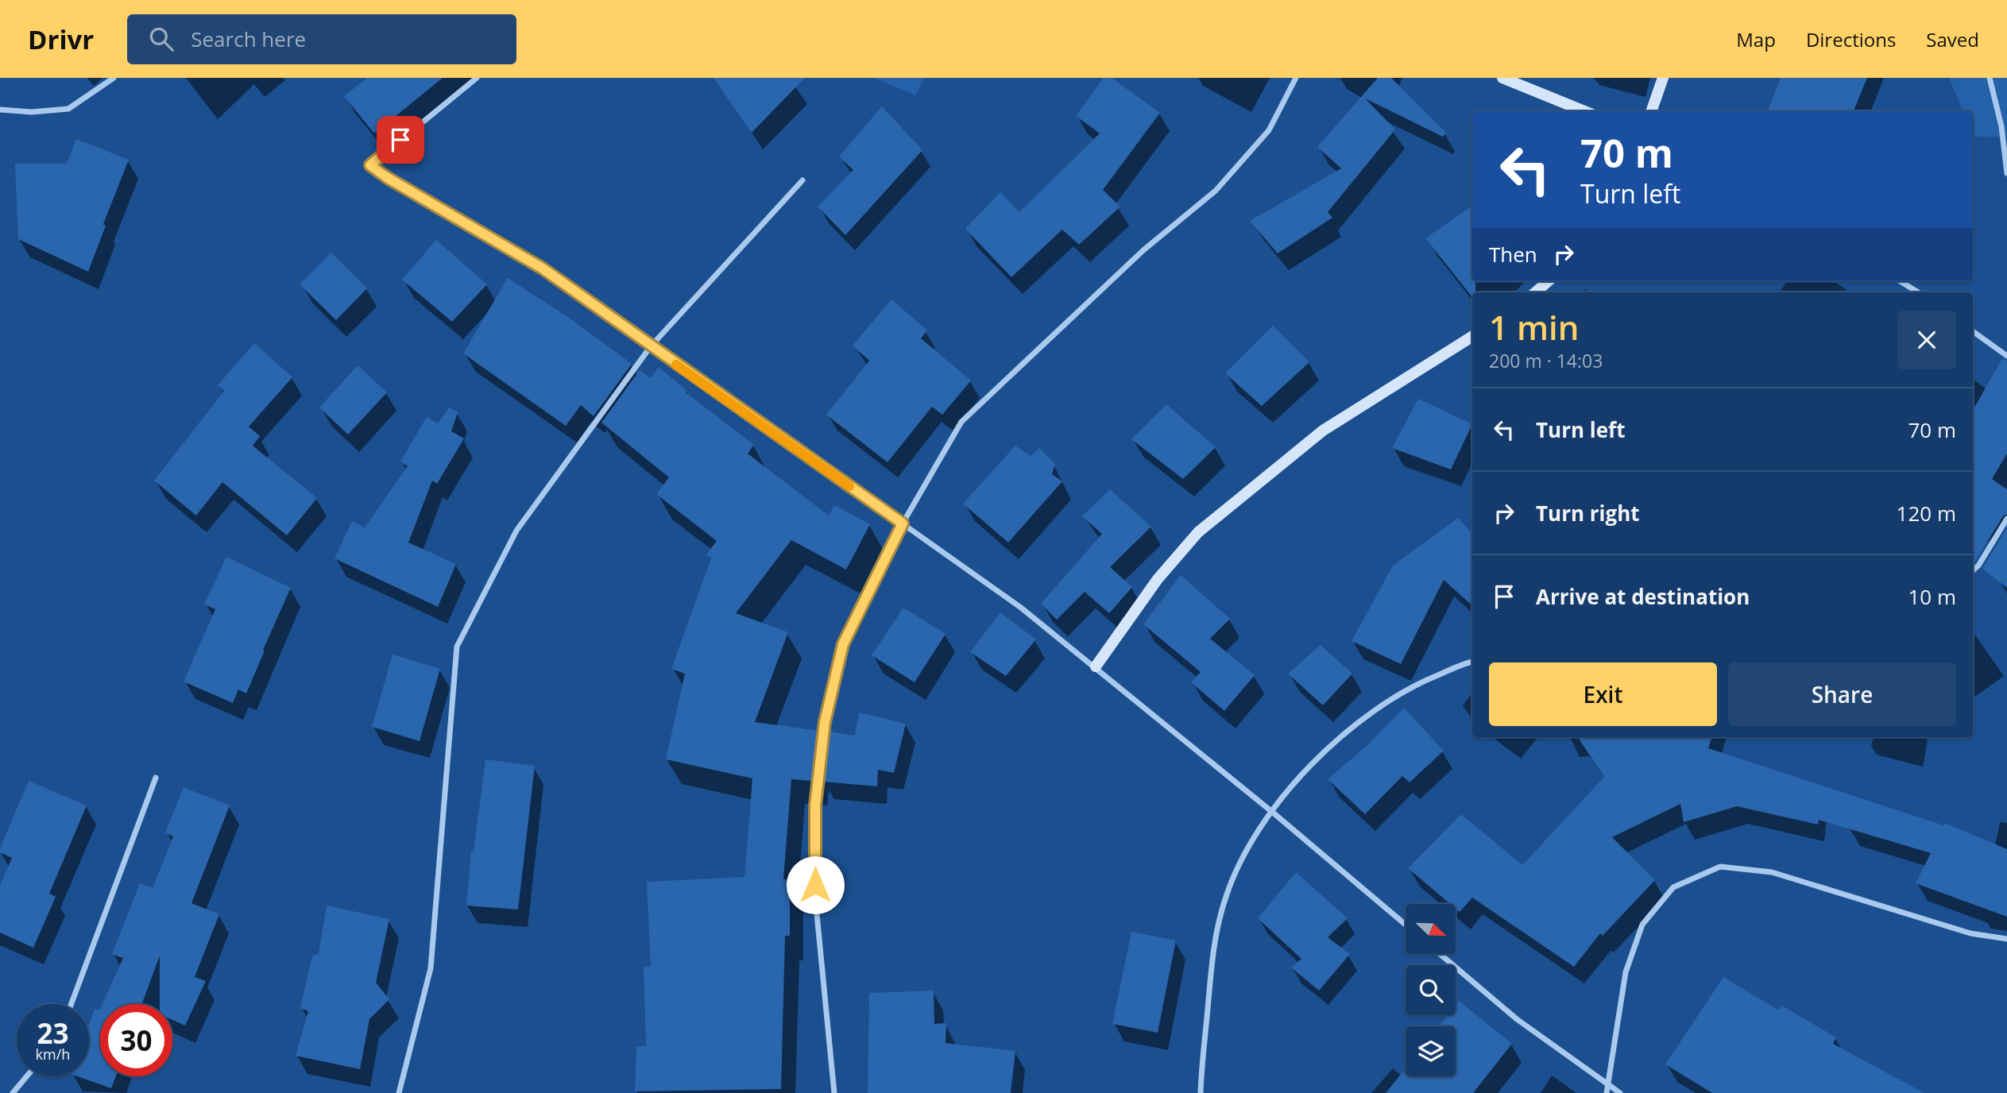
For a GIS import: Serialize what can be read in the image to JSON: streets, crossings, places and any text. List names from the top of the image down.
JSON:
{
  "north": "bottom right",
  "page": {
    "header": "Drivr",
    "search": "Search here",
    "nav": ["Map", "Directions", "Saved"],
    "turn": ["70 m", "Turn left"],
    "then": "Then",
    "heading": ["1 min", "200 m · 14:03"],
    "list": [
      {
        "name": "Turn left",
        "value": "70 m"
      },
      {
        "name": "Turn right",
        "value": "120 m"
      },
      {
        "name": "Arrive at destination",
        "value": "10 m"
      }
    ],
    "buttons": ["Exit", "Share"],
    "speed": "23 km/h",
    "limit": "30"
  }
}
